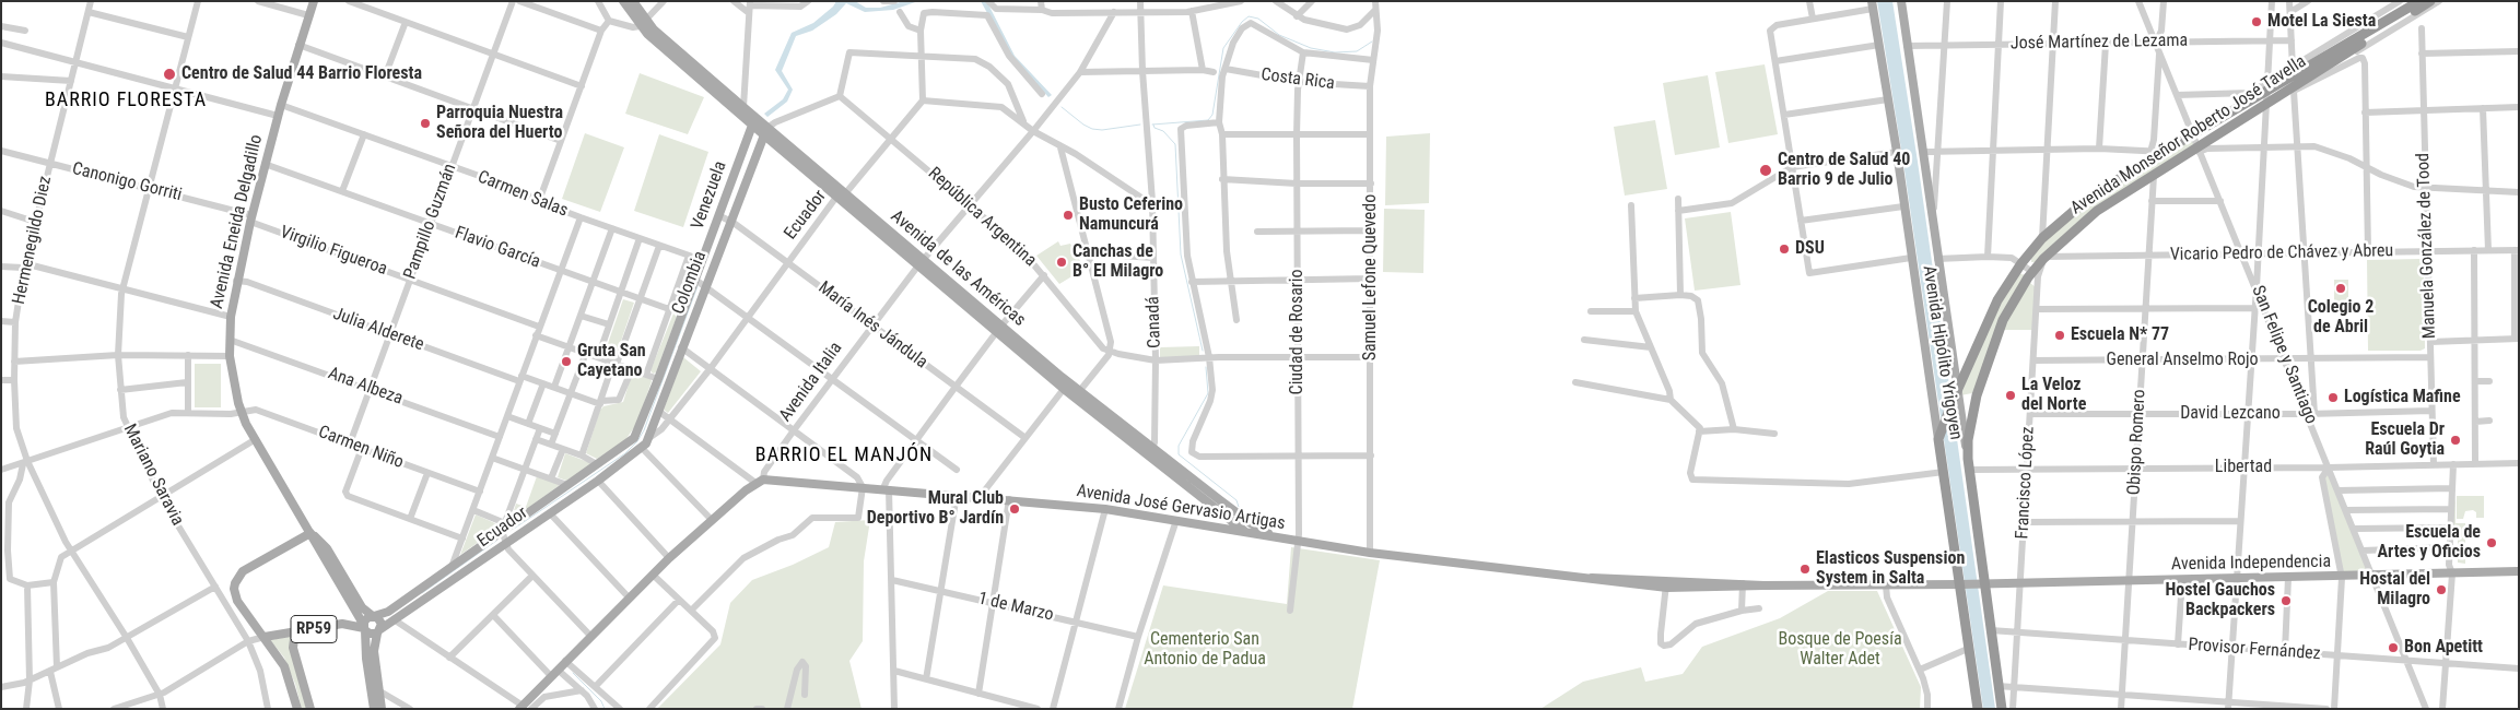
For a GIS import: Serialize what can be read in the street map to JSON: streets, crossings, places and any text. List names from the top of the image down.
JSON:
{
  "streets": {
    "highway": ["Avenida Monseñor Roberto José Tavella", "Avenida Hipólito Yrigoyen"],
    "main road": [
      "Venezuela",
      "Ecuador",
      "Avenida Eneida Delgadillo",
      "Avenida de las Américas",
      "Colombia",
      "Avenida Italia",
      "Avenida José Gervasio Artigas",
      "Avenida Independencia",
      "RP59"
    ],
    "street": [
      "José Martínez de Lezama",
      "Costa Rica",
      "Canonigo Gorriti",
      "Carmen Salas",
      "República Argentina",
      "Pampillo Guzmán",
      "Hermenegildo Diez",
      "Manuela González de Tood",
      "Flavio García",
      "Virgilio Figueroa",
      "Vicario Pedro de Chávez y Abreu",
      "Samuel Lefone Quevedo",
      "Canadá",
      "María Inés Jándula",
      "Julia Alderete",
      "Ciudad de Rosario",
      "San Felipe y Santiago",
      "General Anselmo Rojo",
      "Ana Albeza",
      "David Lezcano",
      "Obispo Romero",
      "Carmen Niño",
      "Libertad",
      "Mariano Saravia",
      "Francisco López",
      "1 de Marzo",
      "Provisor Fernández"
    ]
  },
  "crossings": [
    ["José Martínez de Lezama", "Avenida Hipólito Yrigoyen"],
    ["José Martínez de Lezama", "San Felipe y Santiago"],
    ["Costa Rica", "Samuel Lefone Quevedo"],
    ["Costa Rica", "Ciudad de Rosario"],
    ["Avenida Monseñor Roberto José Tavella", "Vicario Pedro de Chávez y Abreu"],
    ["Avenida Monseñor Roberto José Tavella", "Avenida Hipólito Yrigoyen"],
    ["Avenida Monseñor Roberto José Tavella", "San Felipe y Santiago"],
    ["Avenida Monseñor Roberto José Tavella", "Obispo Romero"],
    ["Avenida Monseñor Roberto José Tavella", "Francisco López"],
    ["Canonigo Gorriti", "Avenida Eneida Delgadillo"],
    ["Canonigo Gorriti", "Hermenegildo Diez"],
    ["Canonigo Gorriti", "Virgilio Figueroa"],
    ["Canonigo Gorriti", "Mariano Saravia"],
    ["Carmen Salas", "Venezuela"],
    ["Carmen Salas", "Avenida Eneida Delgadillo"],
    ["Carmen Salas", "Pampillo Guzmán"],
    ["Venezuela", "Ecuador"],
    ["Venezuela", "Avenida de las Américas"],
    ["Venezuela", "María Inés Jándula"],
    ["Ecuador", "República Argentina"],
    ["Ecuador", "Avenida Eneida Delgadillo"],
    ["Ecuador", "Avenida de las Américas"],
    ["Ecuador", "Colombia"],
    ["Ecuador", "María Inés Jándula"],
    ["Ecuador", "RP59"],
    ["República Argentina", "Avenida Italia"],
    ["Avenida Eneida Delgadillo", "Flavio García"],
    ["Avenida Eneida Delgadillo", "Virgilio Figueroa"],
    ["Avenida Eneida Delgadillo", "Julia Alderete"],
    ["Avenida Eneida Delgadillo", "Ana Albeza"],
    ["Avenida Eneida Delgadillo", "Carmen Niño"],
    ["Avenida Eneida Delgadillo", "RP59"],
    ["Pampillo Guzmán", "Flavio García"],
    ["Pampillo Guzmán", "Virgilio Figueroa"],
    ["Pampillo Guzmán", "Julia Alderete"],
    ["Pampillo Guzmán", "Ana Albeza"],
    ["Pampillo Guzmán", "Carmen Niño"],
    ["Hermenegildo Diez", "Carmen Niño"],
    ["Manuela González de Tood", "Vicario Pedro de Chávez y Abreu"],
    ["Manuela González de Tood", "General Anselmo Rojo"],
    ["Manuela González de Tood", "David Lezcano"],
    ["Manuela González de Tood", "Libertad"],
    ["Vicario Pedro de Chávez y Abreu", "San Felipe y Santiago"],
    ["Vicario Pedro de Chávez y Abreu", "Obispo Romero"],
    ["Avenida de las Américas", "Colombia"],
    ["Avenida de las Américas", "Canadá"],
    ["Avenida de las Américas", "Avenida Italia"],
    ["Avenida de las Américas", "Avenida José Gervasio Artigas"],
    ["Samuel Lefone Quevedo", "Avenida José Gervasio Artigas"],
    ["Colombia", "María Inés Jándula"],
    ["María Inés Jándula", "Avenida Italia"],
    ["Ciudad de Rosario", "Avenida José Gervasio Artigas"],
    ["Avenida Hipólito Yrigoyen", "Libertad"],
    ["Avenida Hipólito Yrigoyen", "Avenida José Gervasio Artigas"],
    ["Avenida Hipólito Yrigoyen", "Avenida Independencia"],
    ["Avenida Hipólito Yrigoyen", "Provisor Fernández"],
    ["San Felipe y Santiago", "General Anselmo Rojo"],
    ["San Felipe y Santiago", "David Lezcano"],
    ["San Felipe y Santiago", "Libertad"],
    ["San Felipe y Santiago", "Avenida Independencia"],
    ["San Felipe y Santiago", "Provisor Fernández"],
    ["General Anselmo Rojo", "Obispo Romero"],
    ["General Anselmo Rojo", "Francisco López"],
    ["Avenida Italia", "Avenida José Gervasio Artigas"],
    ["David Lezcano", "Obispo Romero"],
    ["David Lezcano", "Francisco López"],
    ["Obispo Romero", "Libertad"],
    ["Obispo Romero", "Avenida Independencia"],
    ["Obispo Romero", "Provisor Fernández"],
    ["Carmen Niño", "Mariano Saravia"],
    ["Libertad", "Francisco López"],
    ["Francisco López", "Avenida Independencia"],
    ["Francisco López", "Provisor Fernández"],
    ["Avenida José Gervasio Artigas", "Avenida Independencia"]
  ],
  "districts": ["BARRIO FLORESTA", "BARRIO EL MANJÓN"],
  "parks": ["Cementerio San Antonio de Padua", "Bosque de Poesía Walter Adet"],
  "places": [
    "Motel La Siesta",
    "Centro de Salud 44 Barrio Floresta",
    "Parroquia Nuestra Señora del Huerto",
    "Centro de Salud 40 Barrio 9 de Julio",
    "Busto Ceferino Namuncurá",
    "DSU",
    "Canchas de B° El Milagro",
    "Colegio 2 de Abril",
    "Escuela N* 77",
    "Gruta San Cayetano",
    "La Veloz del Norte",
    "Logística Mafine",
    "Escuela Dr Raúl Goytia",
    "Mural Club Deportivo B° Jardín",
    "Escuela de Artes y Oficios",
    "Elasticos Suspension System in Salta",
    "Hostal del Milagro",
    "Hostel Gauchos Backpackers",
    "Bon Apetitt"
  ]
}
